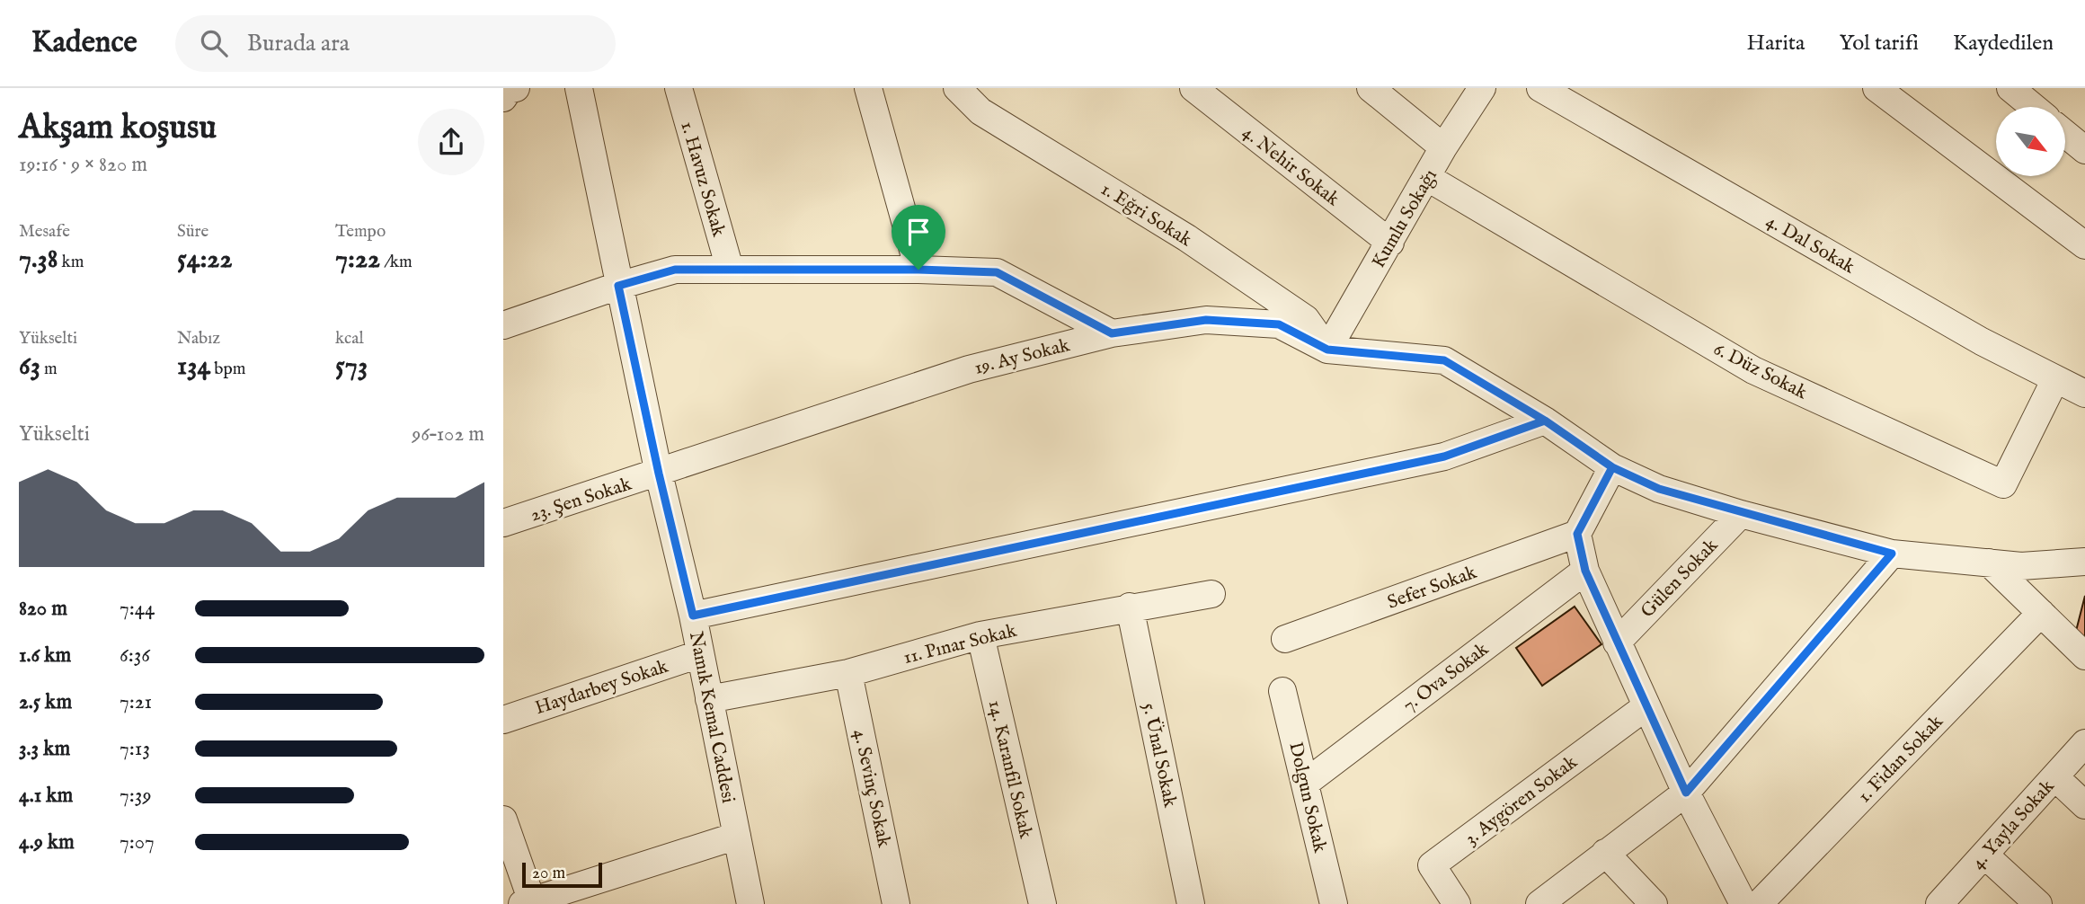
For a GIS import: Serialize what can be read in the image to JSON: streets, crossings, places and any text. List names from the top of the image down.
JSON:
{
  "streets": {
    "street": [
      "4. Nehir Sokak",
      "1. Havuz Sokak",
      "1. Eğri Sokak",
      "Kumlu Sokağı",
      "4. Dal Sokak",
      "19. Ay Sokak",
      "6. Düz Sokak",
      "23. Şen Sokak",
      "Gülen Sokak",
      "Sefer Sokak",
      "11. Pınar Sokak",
      "7. Ova Sokak",
      "Haydarbey Sokak",
      "Namık Kemal Caddesi",
      "5. Ünal Sokak",
      "1. Fidan Sokak",
      "14. Karanfil Sokak",
      "4. Sevinç Sokak",
      "Dolgun Sokak",
      "3. Aygören Sokak",
      "4. Yayla Sokak"
    ]
  },
  "crossings": [
    ["4. Nehir Sokak", "Kumlu Sokağı"],
    ["1. Eğri Sokak", "Kumlu Sokağı"],
    ["1. Eğri Sokak", "19. Ay Sokak"],
    ["Kumlu Sokağı", "19. Ay Sokak"],
    ["Kumlu Sokağı", "6. Düz Sokak"],
    ["4. Dal Sokak", "6. Düz Sokak"],
    ["19. Ay Sokak", "23. Şen Sokak"],
    ["19. Ay Sokak", "Gülen Sokak"],
    ["19. Ay Sokak", "Namık Kemal Caddesi"],
    ["23. Şen Sokak", "Namık Kemal Caddesi"],
    ["11. Pınar Sokak", "Namık Kemal Caddesi"],
    ["11. Pınar Sokak", "5. Ünal Sokak"],
    ["11. Pınar Sokak", "14. Karanfil Sokak"],
    ["11. Pınar Sokak", "4. Sevinç Sokak"],
    ["7. Ova Sokak", "Dolgun Sokak"],
    ["Haydarbey Sokak", "Namık Kemal Caddesi"]
  ],
  "scale_bar": "20 m",
  "north": "bottom right",
  "page": {
    "header": "Kadence",
    "search": "Burada ara",
    "nav": ["Harita", "Yol tarifi", "Kaydedilen"],
    "heading": ["Akşam koşusu", "19:16 · 9 × 820 m"],
    "stats": [
      ["Mesafe", "7.38 km"],
      ["Süre", "54:22"],
      ["Tempo", "7:22 /km"],
      ["Yükselti", "63 m"],
      ["Nabız", "134 bpm"],
      ["kcal", "573"]
    ],
    "chart": ["Yükselti", "96–102 m"],
    "list": [
      {
        "name": "820 m",
        "note": "7:44"
      },
      {
        "name": "1.6 km",
        "note": "6:36"
      },
      {
        "name": "2.5 km",
        "note": "7:21"
      },
      {
        "name": "3.3 km",
        "note": "7:13"
      },
      {
        "name": "4.1 km",
        "note": "7:39"
      },
      {
        "name": "4.9 km",
        "note": "7:07"
      }
    ],
    "scale": "20 m"
  }
}
